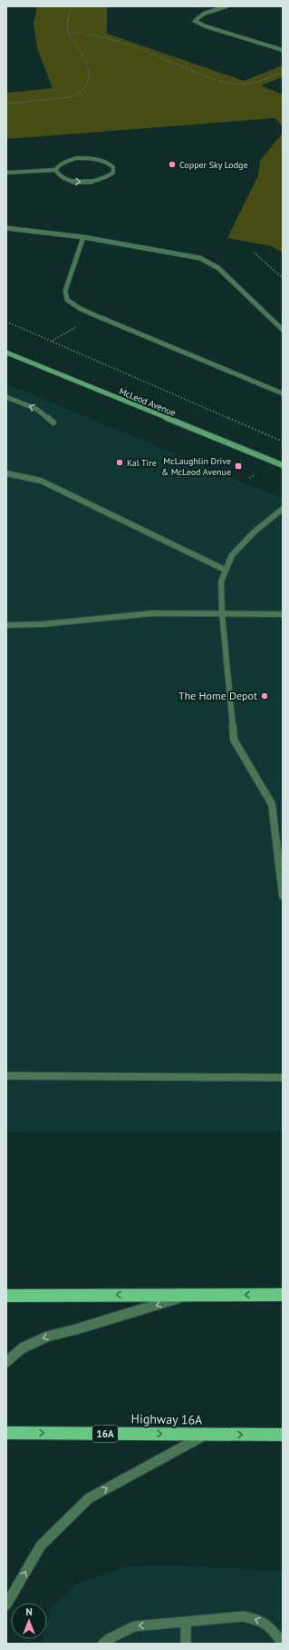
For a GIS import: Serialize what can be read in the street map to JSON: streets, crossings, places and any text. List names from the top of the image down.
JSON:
{
  "streets": {
    "main road": ["Highway 16A", "16A"],
    "street": ["McLeod Avenue"]
  },
  "one_way": ["Highway 16A"],
  "places": {
    "other": ["Copper Sky Lodge", "Kal Tire", "The Home Depot"],
    "transit": ["McLaughlin Drive & McLeod Avenue"]
  },
  "north": "top"
}
